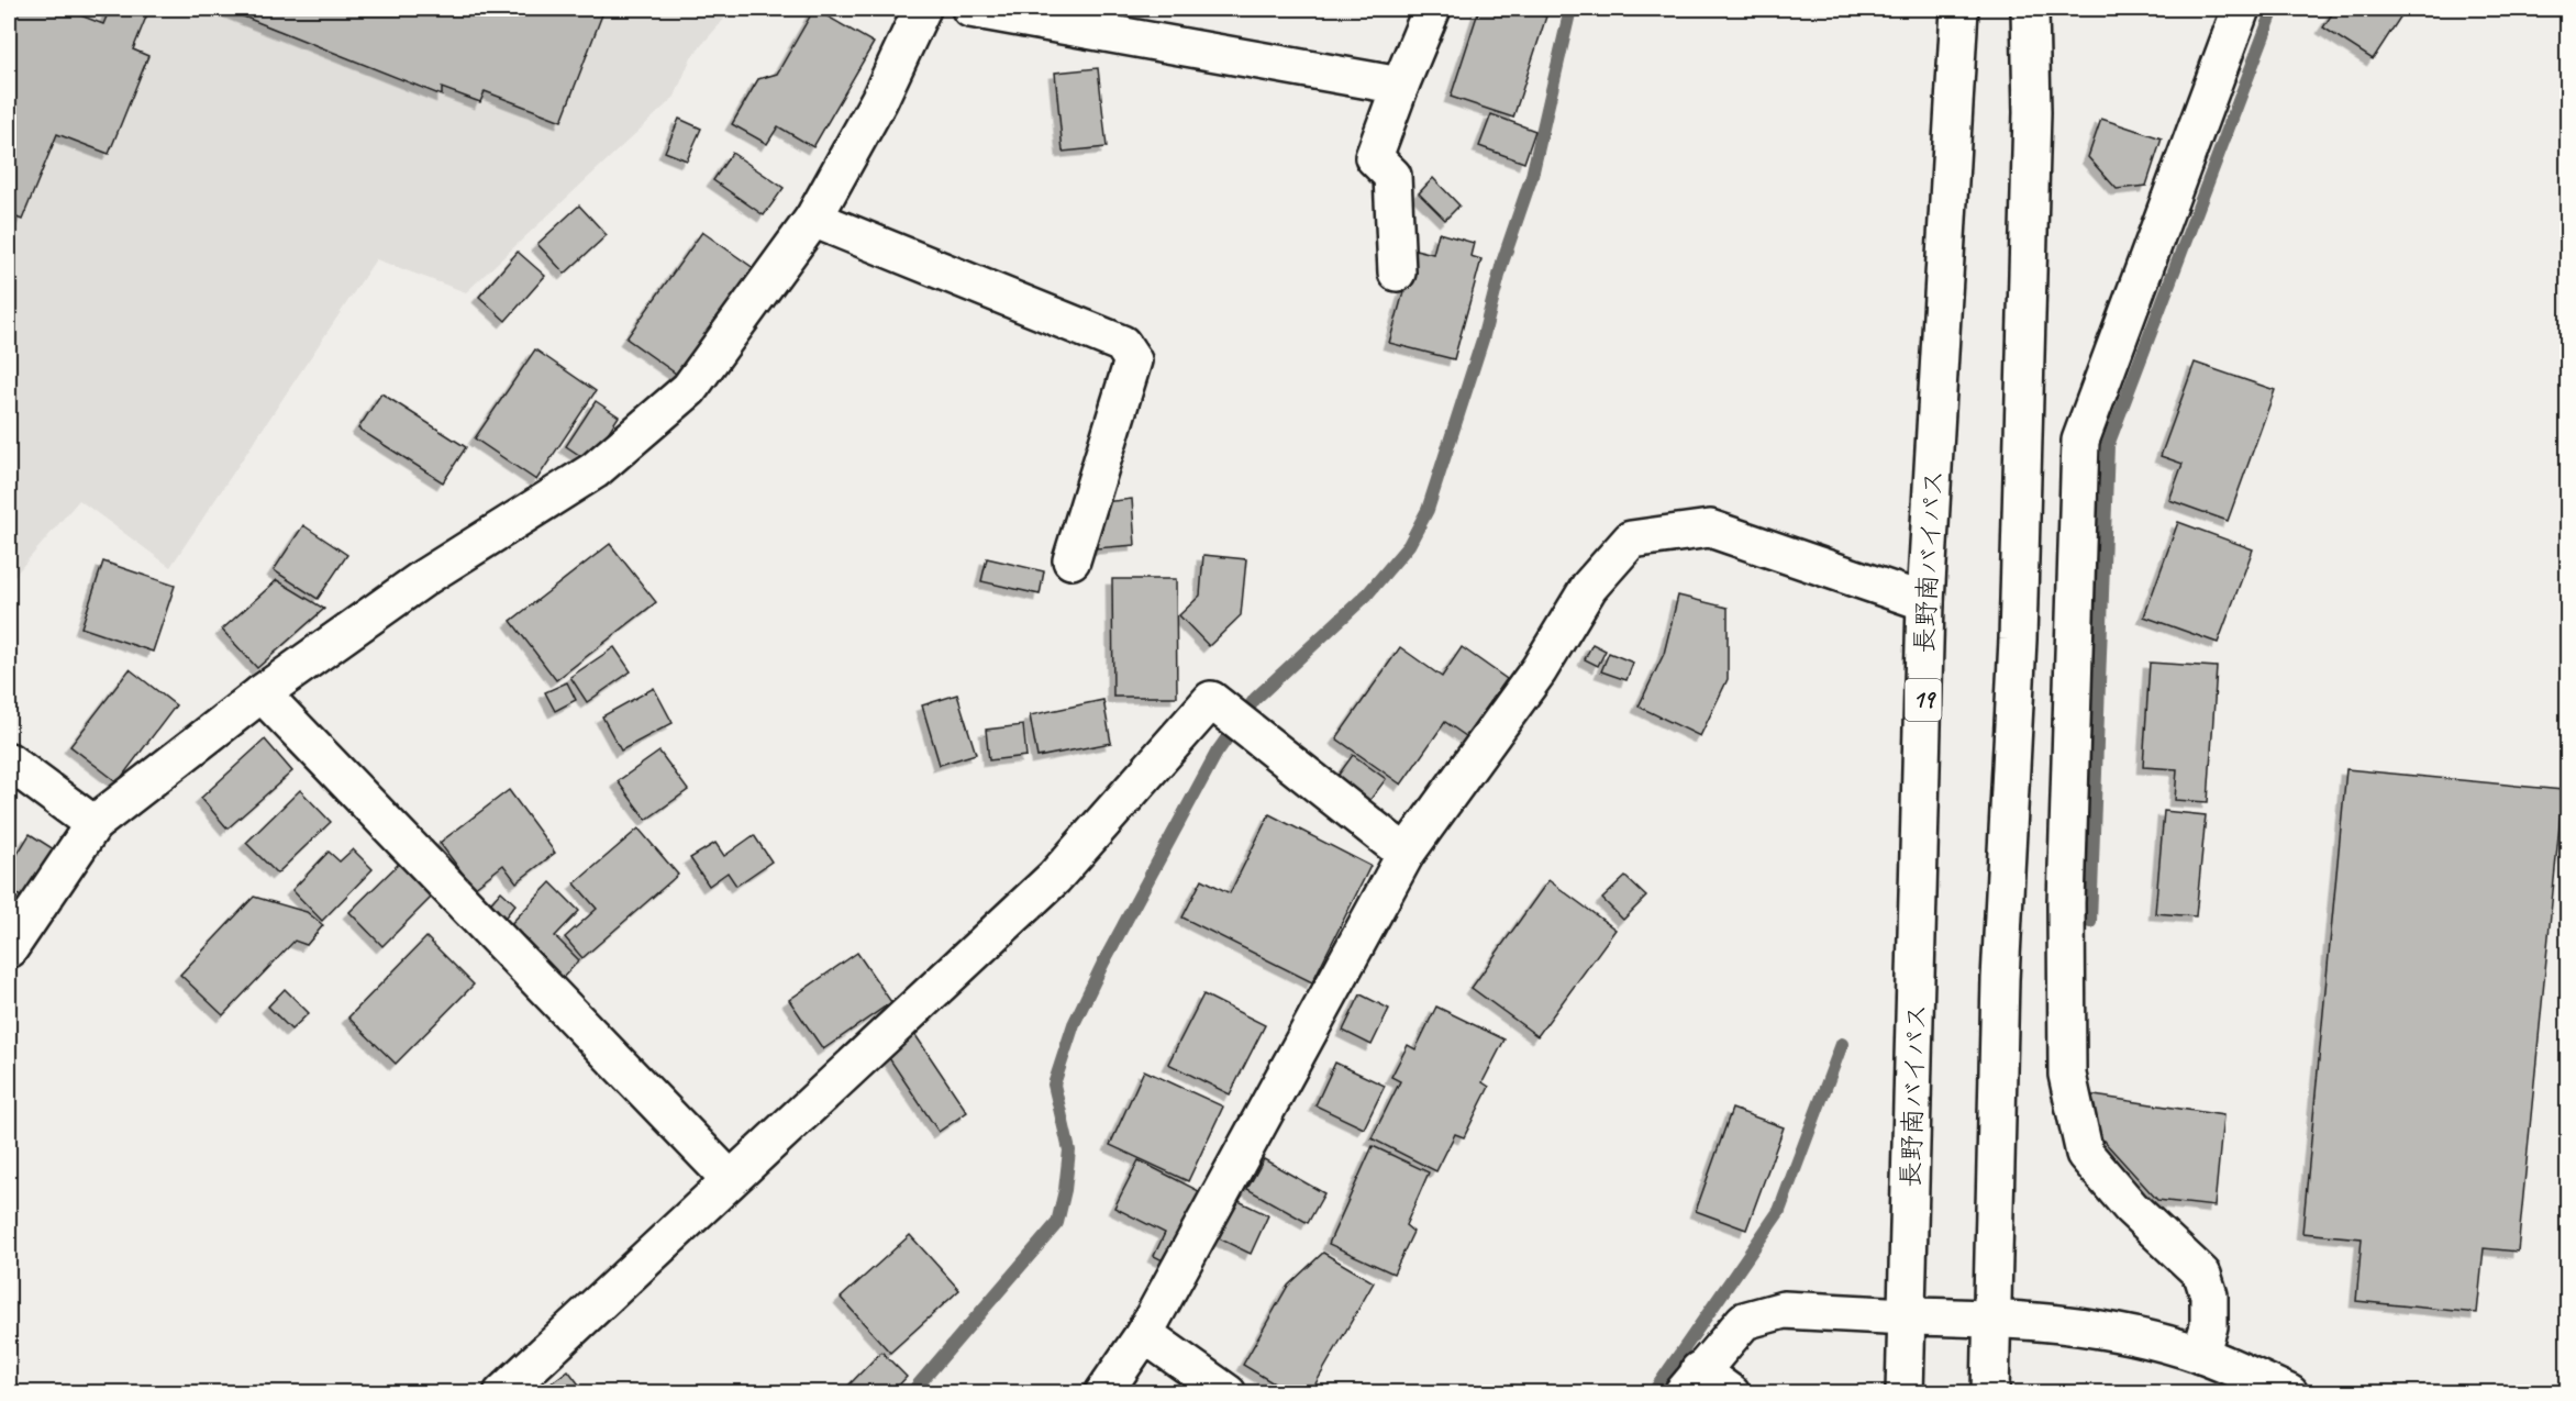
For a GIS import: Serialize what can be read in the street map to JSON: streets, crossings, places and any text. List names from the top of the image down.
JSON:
{
  "streets": {
    "main road": ["長野南バイパス", "19"]
  }
}
